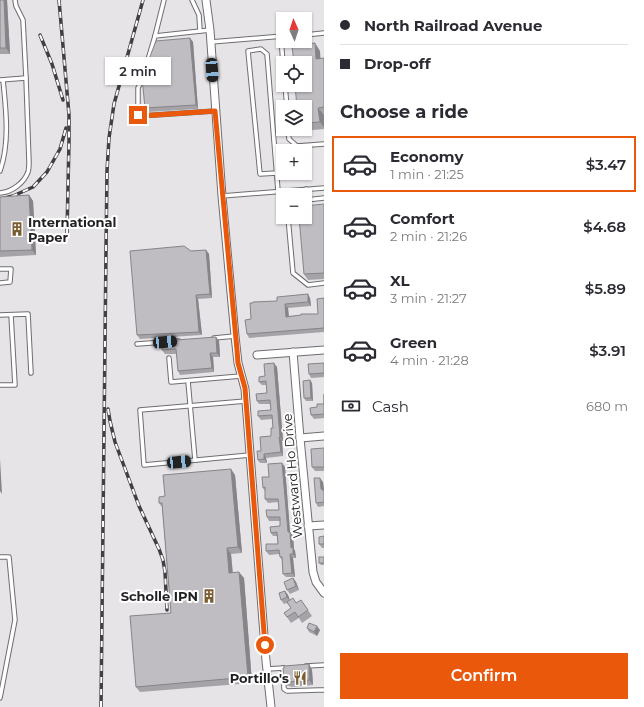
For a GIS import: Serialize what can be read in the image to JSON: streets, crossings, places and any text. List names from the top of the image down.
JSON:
{
  "streets": {
    "street": ["Westward Ho Drive"]
  },
  "places": {
    "building": ["International Paper", "Scholle IPN"],
    "restaurant": ["Portillo's"]
  },
  "north": "top",
  "page": {
    "banner": ["North Railroad Avenue", "Drop-off"],
    "map_buttons": ["+", "−"],
    "bubble": "2 min",
    "heading": "Choose a ride",
    "list": [
      {
        "name": "Economy",
        "note": "1 min · 21:25",
        "value": "$3.47"
      },
      {
        "name": "Comfort",
        "note": "2 min · 21:26",
        "value": "$4.68"
      },
      {
        "name": "XL",
        "note": "3 min · 21:27",
        "value": "$5.89"
      },
      {
        "name": "Green",
        "note": "4 min · 21:28",
        "value": "$3.91"
      }
    ],
    "pay": ["Cash", "680 m"],
    "buttons": "Confirm"
  }
}
